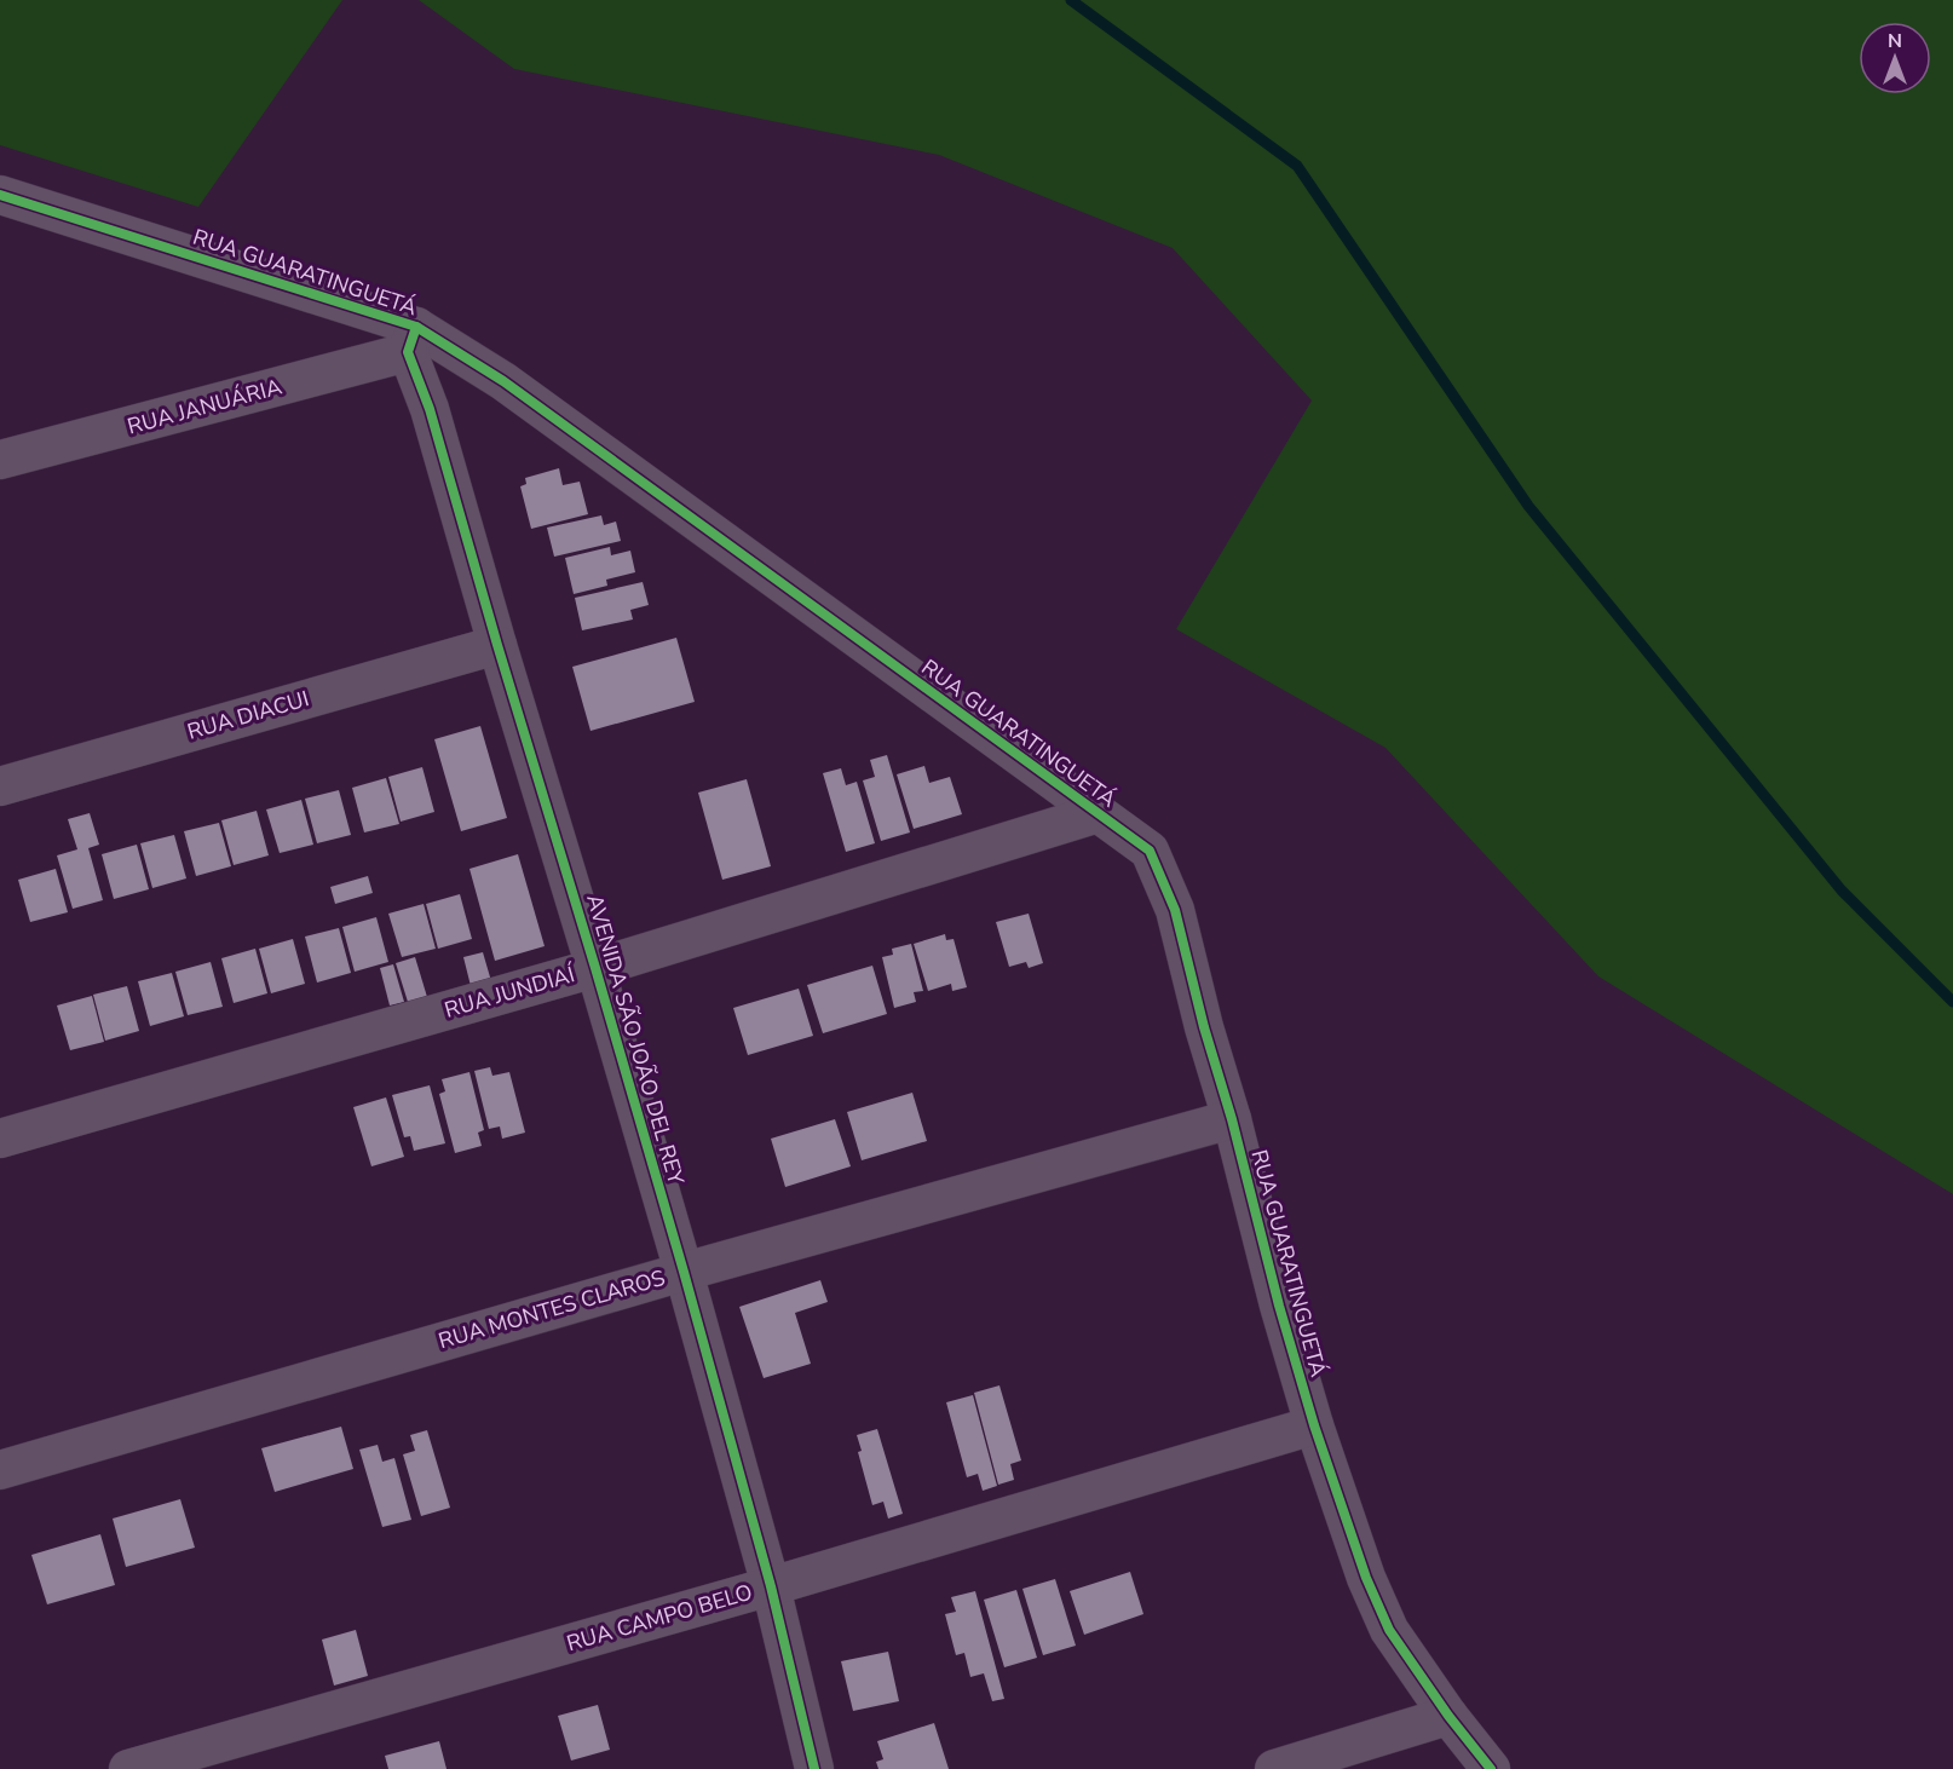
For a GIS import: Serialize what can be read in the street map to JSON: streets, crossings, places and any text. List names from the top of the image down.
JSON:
{
  "streets": {
    "street": [
      "RUA GUARATINGUETÁ",
      "RUA JANUÁRIA",
      "RUA DIACUI",
      "RUA JUNDIAÍ",
      "AVENIDA SÃO JOÃO DEL REY",
      "RUA MONTES CLAROS",
      "RUA CAMPO BELO"
    ]
  },
  "crossings": [
    ["RUA GUARATINGUETÁ", "RUA JANUÁRIA"],
    ["RUA GUARATINGUETÁ", "RUA JUNDIAÍ"],
    ["RUA GUARATINGUETÁ", "AVENIDA SÃO JOÃO DEL REY"],
    ["RUA GUARATINGUETÁ", "RUA MONTES CLAROS"],
    ["RUA GUARATINGUETÁ", "RUA CAMPO BELO"],
    ["RUA JANUÁRIA", "AVENIDA SÃO JOÃO DEL REY"],
    ["RUA DIACUI", "AVENIDA SÃO JOÃO DEL REY"],
    ["RUA JUNDIAÍ", "AVENIDA SÃO JOÃO DEL REY"],
    ["AVENIDA SÃO JOÃO DEL REY", "RUA MONTES CLAROS"],
    ["AVENIDA SÃO JOÃO DEL REY", "RUA CAMPO BELO"]
  ],
  "north": "top"
}
